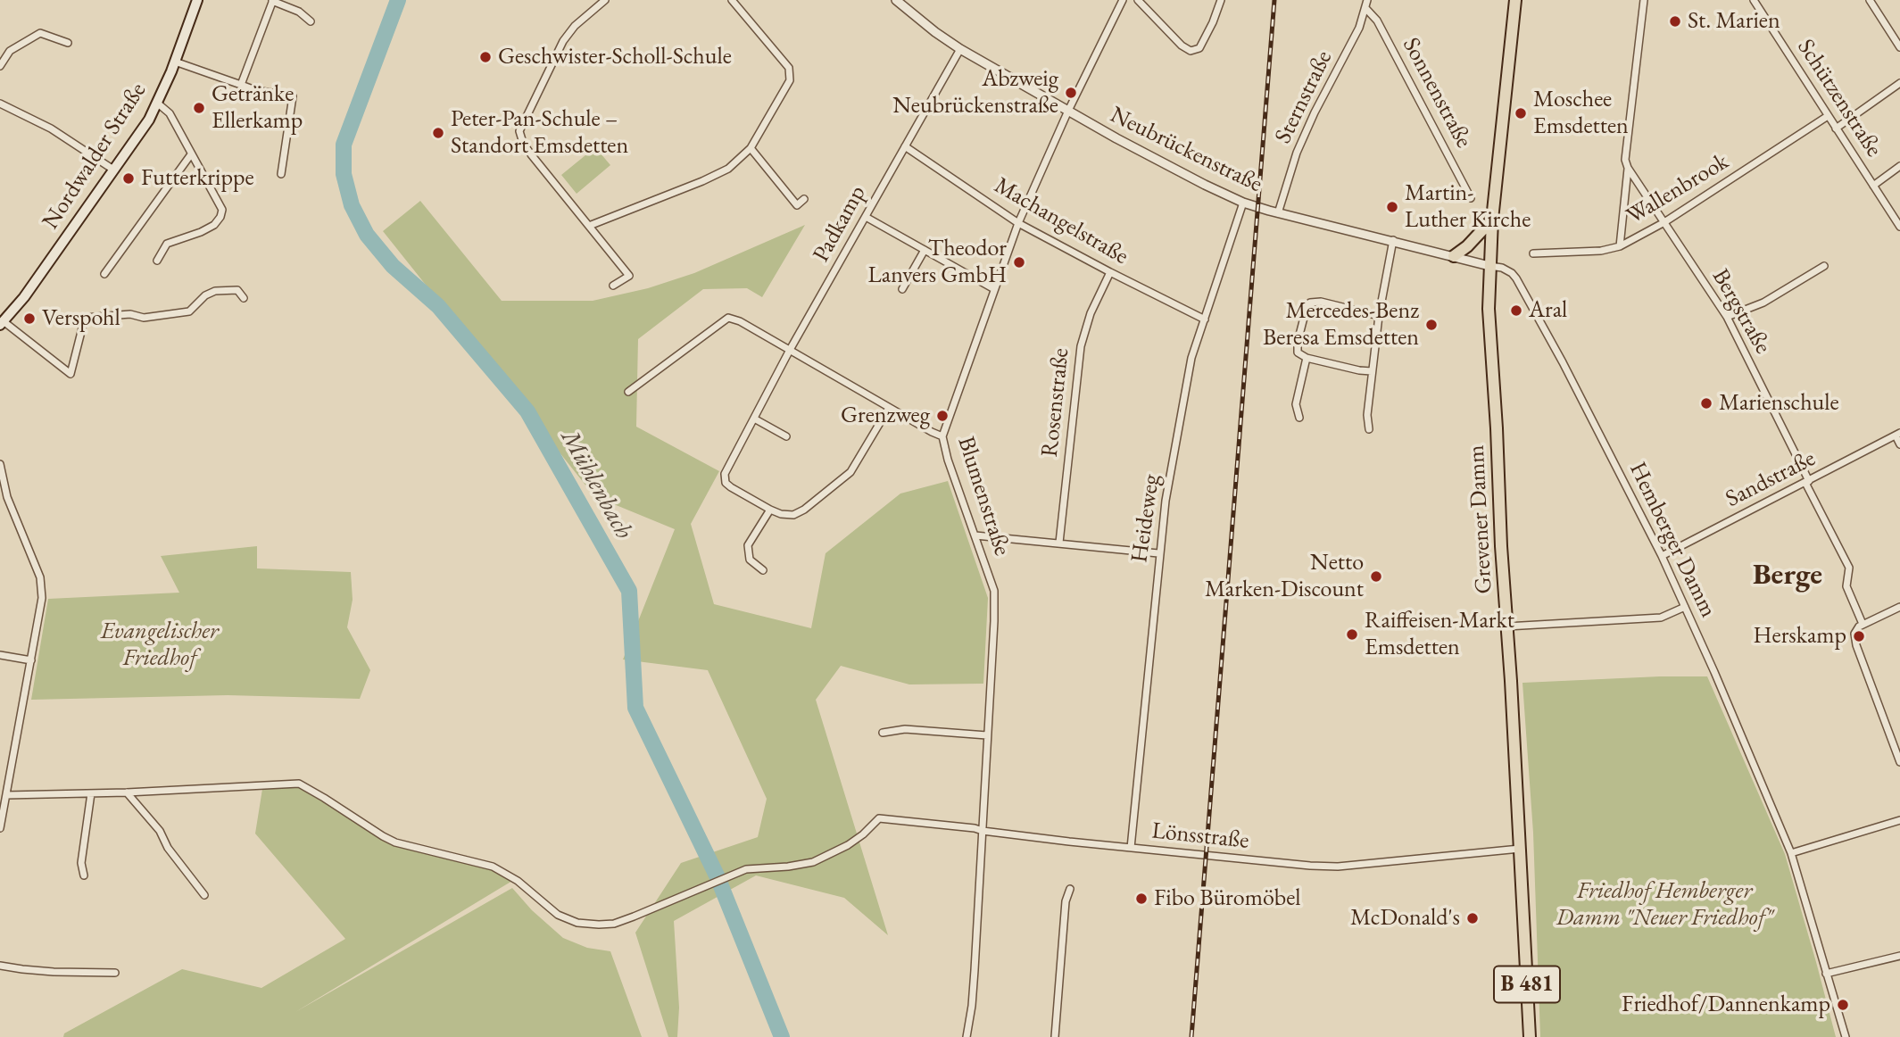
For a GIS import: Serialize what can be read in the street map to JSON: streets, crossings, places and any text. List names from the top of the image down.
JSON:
{
  "streets": {
    "main road": ["Nordwalder Straße", "Grevener Damm", "B 481"],
    "street": [
      "Sonnenstraße",
      "Sternstraße",
      "Schützenstraße",
      "Neubrückenstraße",
      "Wallenbrook",
      "Machangelstraße",
      "Padkamp",
      "Bergstraße",
      "Rosenstraße",
      "Sandstraße",
      "Blumenstraße",
      "Heideweg",
      "Hemberger Damm",
      "Lönsstraße"
    ]
  },
  "crossings": [
    ["Sonnenstraße", "Sternstraße"],
    ["Sternstraße", "Neubrückenstraße"],
    ["Schützenstraße", "Wallenbrook"],
    ["Neubrückenstraße", "Padkamp"],
    ["Neubrückenstraße", "Blumenstraße"],
    ["Neubrückenstraße", "Heideweg"],
    ["Neubrückenstraße", "Grevener Damm"],
    ["Neubrückenstraße", "Hemberger Damm"],
    ["Wallenbrook", "Bergstraße"],
    ["Machangelstraße", "Padkamp"],
    ["Machangelstraße", "Rosenstraße"],
    ["Machangelstraße", "Blumenstraße"],
    ["Machangelstraße", "Heideweg"],
    ["Bergstraße", "Sandstraße"],
    ["Sandstraße", "Hemberger Damm"],
    ["Blumenstraße", "Lönsstraße"],
    ["Heideweg", "Lönsstraße"],
    ["Grevener Damm", "Hemberger Damm"],
    ["Grevener Damm", "Lönsstraße"]
  ],
  "districts": ["Berge"],
  "water": ["Mühlenbach"],
  "parks": ["Evangelischer Friedhof", "Friedhof Hemberger Damm \"Neuer Friedhof\""],
  "places": [
    "St. Marien",
    "Geschwister-Scholl-Schule",
    "Abzweig Neubrückenstraße",
    "Getränke Ellerkamp",
    "Moschee Emsdetten",
    "Peter-Pan-Schule – Standort Emsdetten",
    "Futterkrippe",
    "Martin- Luther Kirche",
    "Theodor Lanvers GmbH",
    "Aral",
    "Verspohl",
    "Mercedes-Benz Beresa Emsdetten",
    "Marienschule",
    "Grenzweg",
    "Netto Marken-Discount",
    "Raiffeisen-Markt Emsdetten",
    "Herskamp",
    "Fibo Büromöbel",
    "McDonald's",
    "Friedhof/Dannenkamp"
  ]
}
